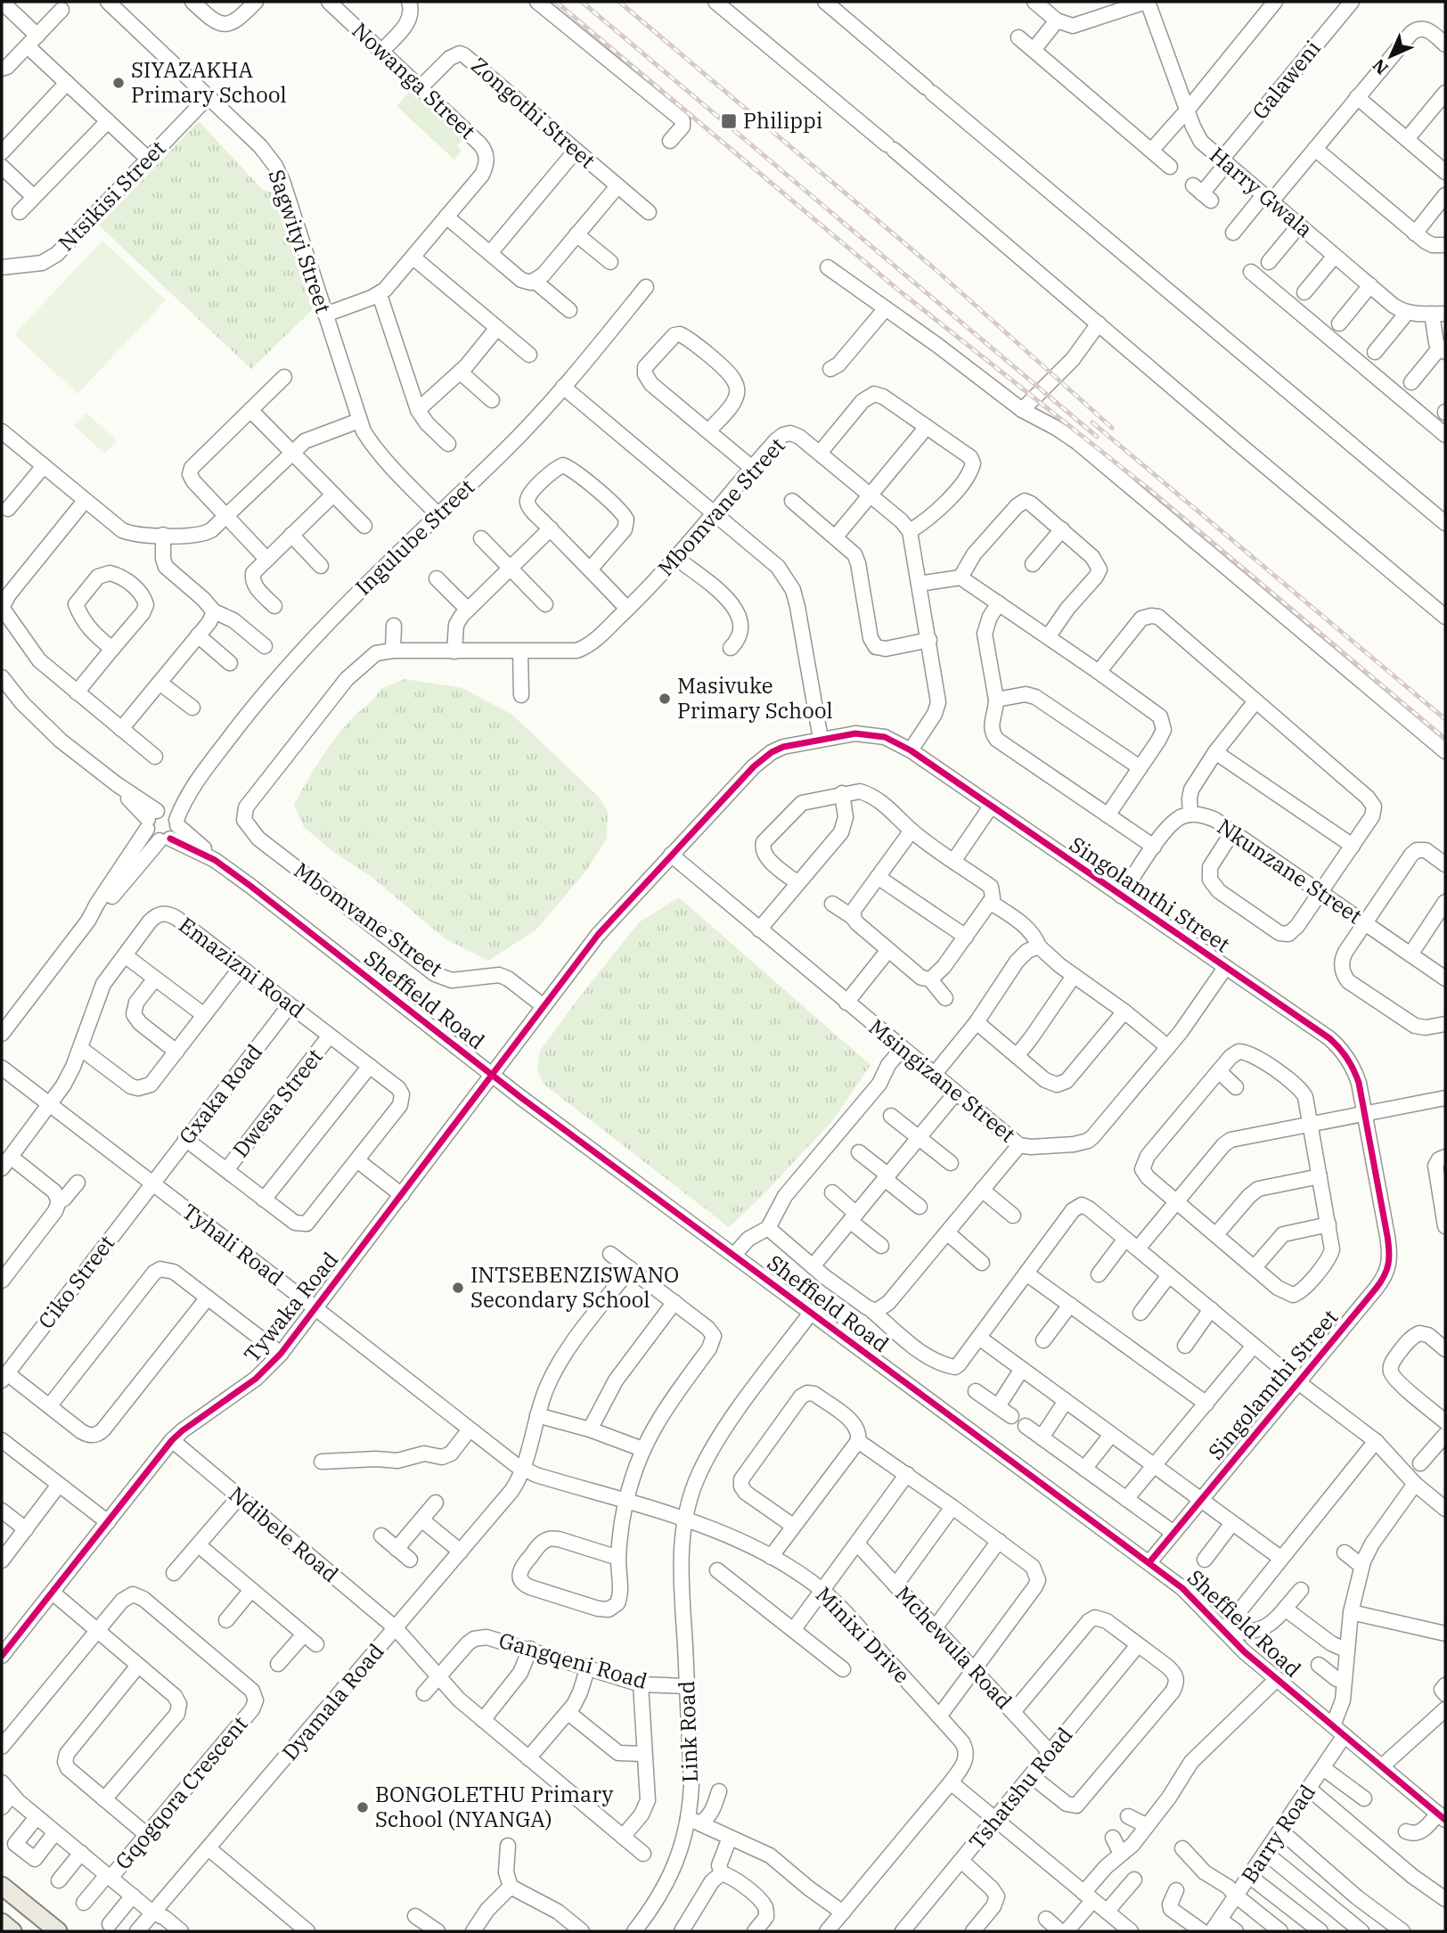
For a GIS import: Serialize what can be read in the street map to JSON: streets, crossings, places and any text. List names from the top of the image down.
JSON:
{
  "streets": {
    "street": [
      "Galaweni",
      "Nowanga Street",
      "Zongothi Street",
      "Harry Gwala",
      "Ntsikisi Street",
      "Sagwityi Street",
      "Mbomvane Street",
      "Ingulube Street",
      "Nkunzane Street",
      "Singolamthi Street",
      "Emazizni Road",
      "Sheffield Road",
      "Msingizane Street",
      "Gxaka Road",
      "Dwesa Street",
      "Tyhali Road",
      "Ciko Street",
      "Tywaka Road",
      "Ndibele Road",
      "Minixi Drive",
      "Mchewula Road",
      "Gangqeni Road",
      "Dyamala Road",
      "Link Road",
      "Tshatshu Road",
      "Gqogqora Crescent",
      "Barry Road"
    ]
  },
  "crossings": [
    ["Galaweni", "Harry Gwala"],
    ["Nowanga Street", "Zongothi Street"],
    ["Nowanga Street", "Sagwityi Street"],
    ["Ntsikisi Street", "Sagwityi Street"],
    ["Sagwityi Street", "Ingulube Street"],
    ["Mbomvane Street", "Singolamthi Street"],
    ["Ingulube Street", "Sheffield Road"],
    ["Nkunzane Street", "Singolamthi Street"],
    ["Singolamthi Street", "Sheffield Road"],
    ["Singolamthi Street", "Msingizane Street"],
    ["Singolamthi Street", "Tywaka Road"],
    ["Emazizni Road", "Gxaka Road"],
    ["Emazizni Road", "Dwesa Street"],
    ["Emazizni Road", "Tyhali Road"],
    ["Sheffield Road", "Tywaka Road"],
    ["Sheffield Road", "Link Road"],
    ["Sheffield Road", "Barry Road"],
    ["Gxaka Road", "Tyhali Road"],
    ["Gxaka Road", "Ciko Street"],
    ["Tyhali Road", "Ciko Street"],
    ["Tyhali Road", "Tywaka Road"],
    ["Tyhali Road", "Minixi Drive"],
    ["Tyhali Road", "Dyamala Road"],
    ["Tywaka Road", "Ndibele Road"],
    ["Ndibele Road", "Gangqeni Road"],
    ["Ndibele Road", "Dyamala Road"],
    ["Minixi Drive", "Dyamala Road"],
    ["Minixi Drive", "Link Road"],
    ["Mchewula Road", "Tshatshu Road"],
    ["Gangqeni Road", "Link Road"]
  ],
  "places": {
    "other": [
      "SIYAZAKHA Primary School",
      "Masivuke Primary School",
      "INTSEBENZISWANO Secondary School",
      "BONGOLETHU Primary School (NYANGA)"
    ],
    "transit": ["Philippi"]
  },
  "north": "bottom left"
}
